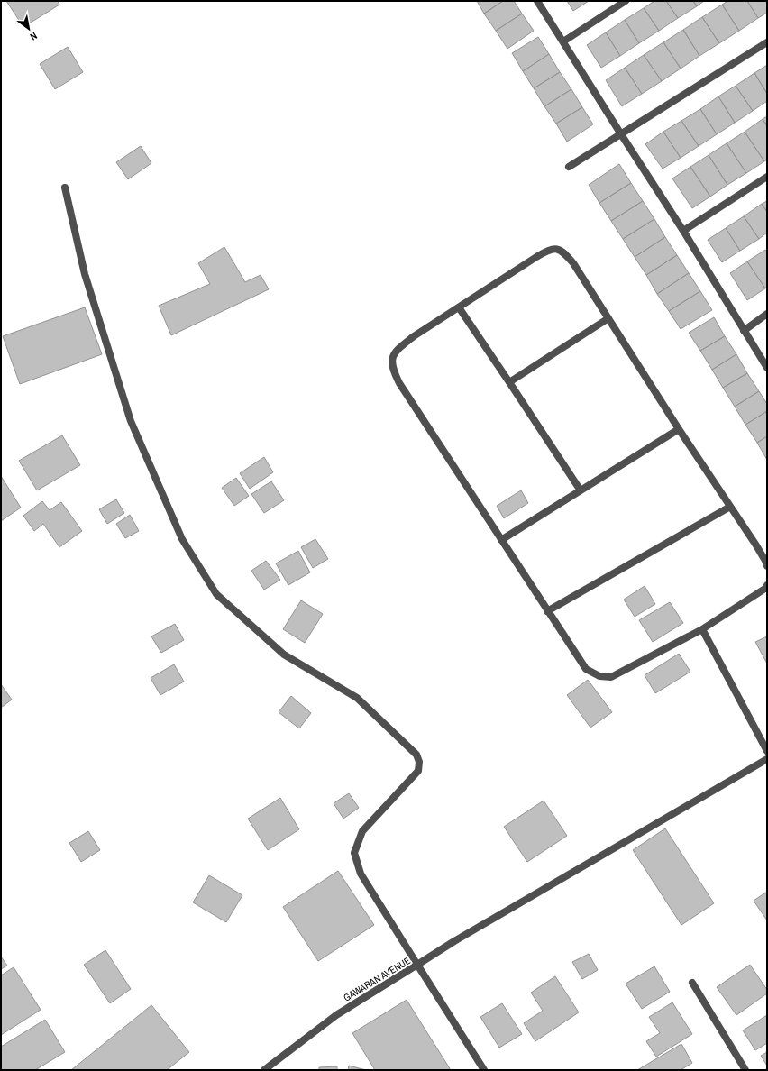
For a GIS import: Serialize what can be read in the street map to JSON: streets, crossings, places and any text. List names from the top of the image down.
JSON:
{
  "streets": {
    "street": ["GAWARAN AVENUE"]
  },
  "north": "bottom right"
}
